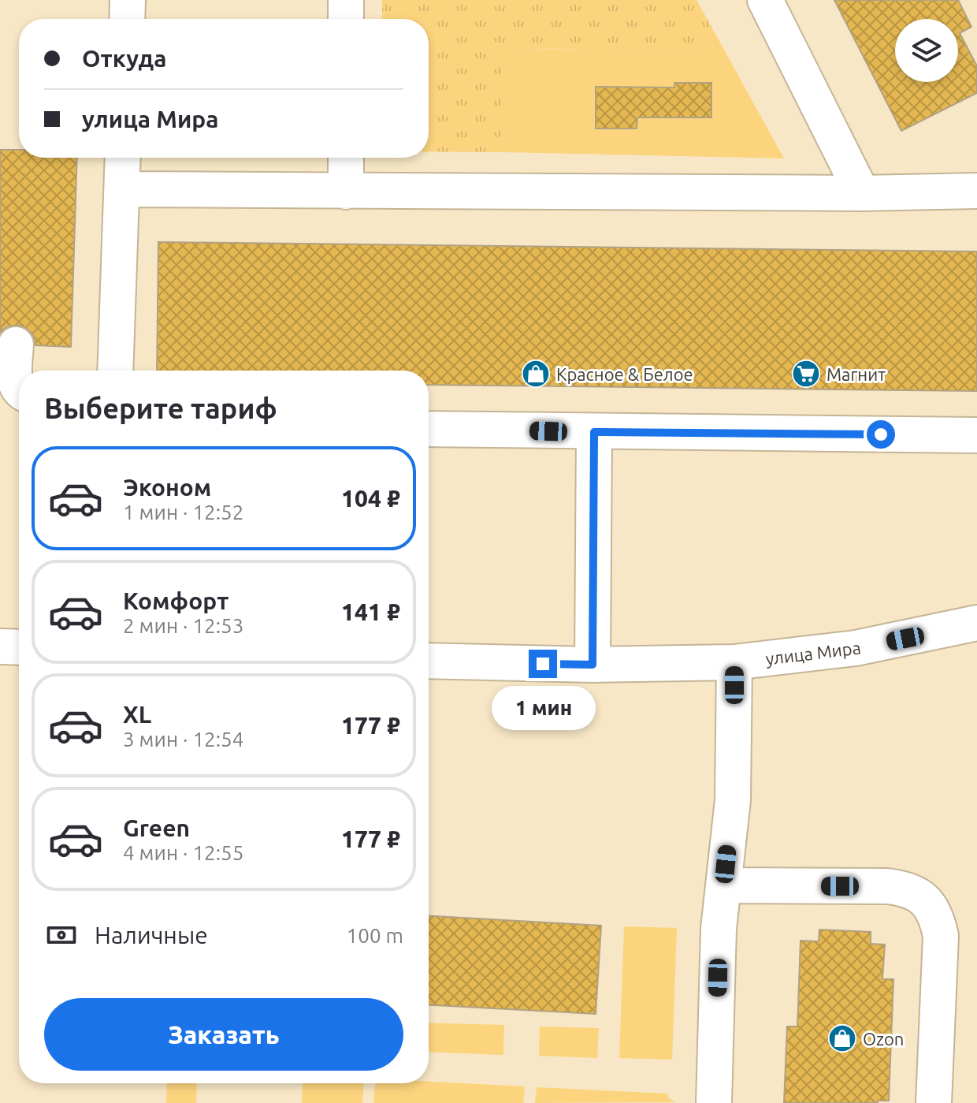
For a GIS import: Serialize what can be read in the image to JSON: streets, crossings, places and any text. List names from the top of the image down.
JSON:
{
  "streets": {
    "main road": ["улица Мира"]
  },
  "places": {
    "shop": ["Красное & Белое", "Ozon"],
    "supermarket": ["Магнит"]
  },
  "page": {
    "banner": ["Откуда", "улица Мира"],
    "heading": "Выберите тариф",
    "list": [
      {
        "name": "Эконом",
        "note": "1 мин · 12:52",
        "value": "104 ₽"
      },
      {
        "name": "Комфорт",
        "note": "2 мин · 12:53",
        "value": "141 ₽"
      },
      {
        "name": "XL",
        "note": "3 мин · 12:54",
        "value": "177 ₽"
      },
      {
        "name": "Green",
        "note": "4 мин · 12:55",
        "value": "177 ₽"
      }
    ],
    "bubble": "1 мин",
    "pay": ["Наличные", "100 m"],
    "buttons": "Заказать"
  }
}
